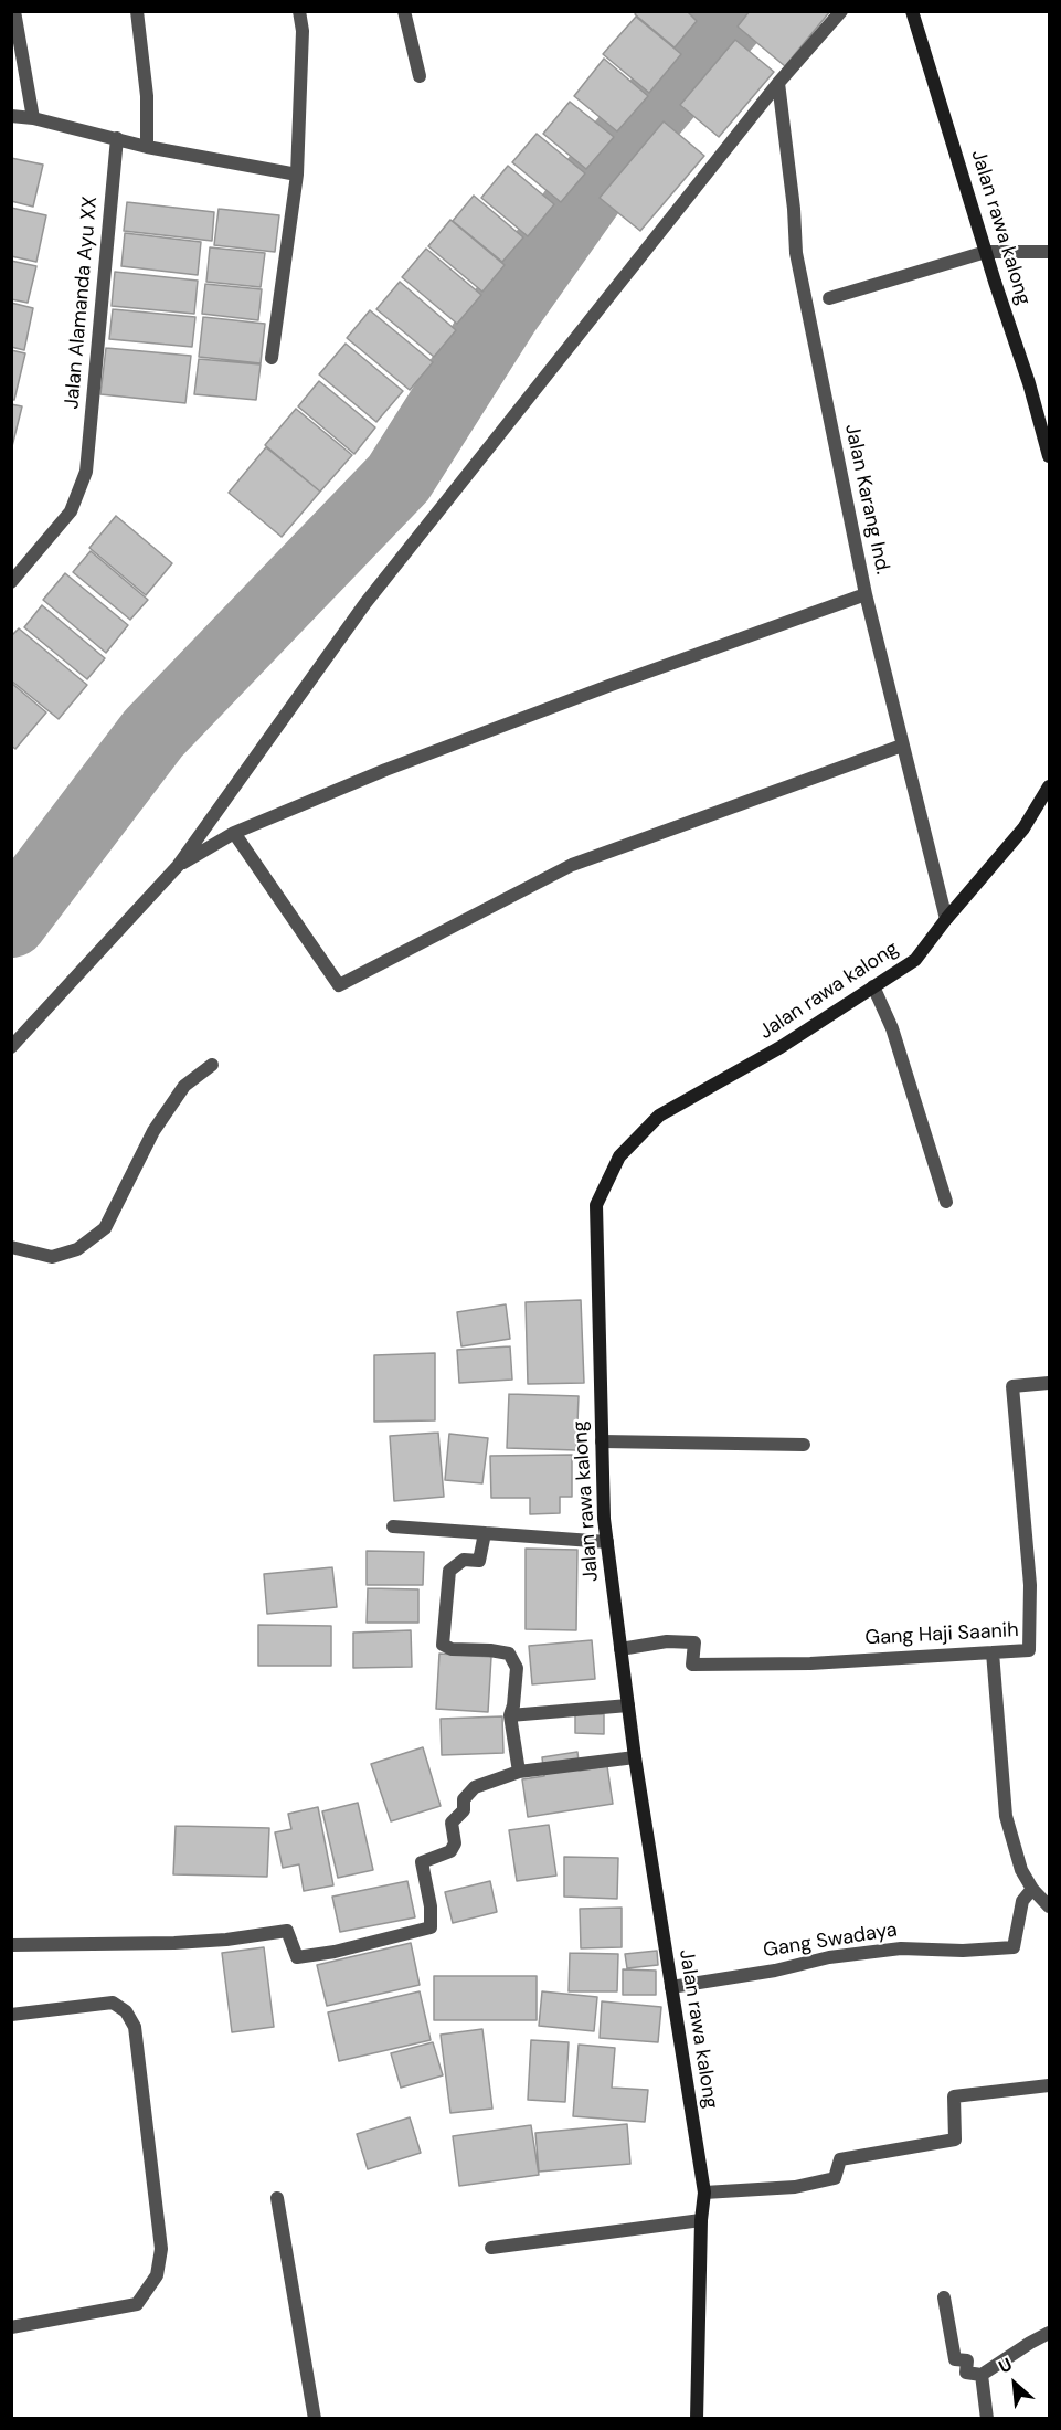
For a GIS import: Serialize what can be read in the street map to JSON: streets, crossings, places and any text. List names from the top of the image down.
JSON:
{
  "streets": {
    "street": [
      "Jalan rawa kalong",
      "Jalan Alamanda Ayu XX",
      "Jalan Karang Ind.",
      "Gang Haji Saanih",
      "Gang Swadaya"
    ]
  },
  "crossings": [
    ["Jalan rawa kalong", "Jalan Karang Ind."],
    ["Jalan rawa kalong", "Gang Haji Saanih"],
    ["Jalan rawa kalong", "Gang Swadaya"]
  ],
  "north": "top left"
}
